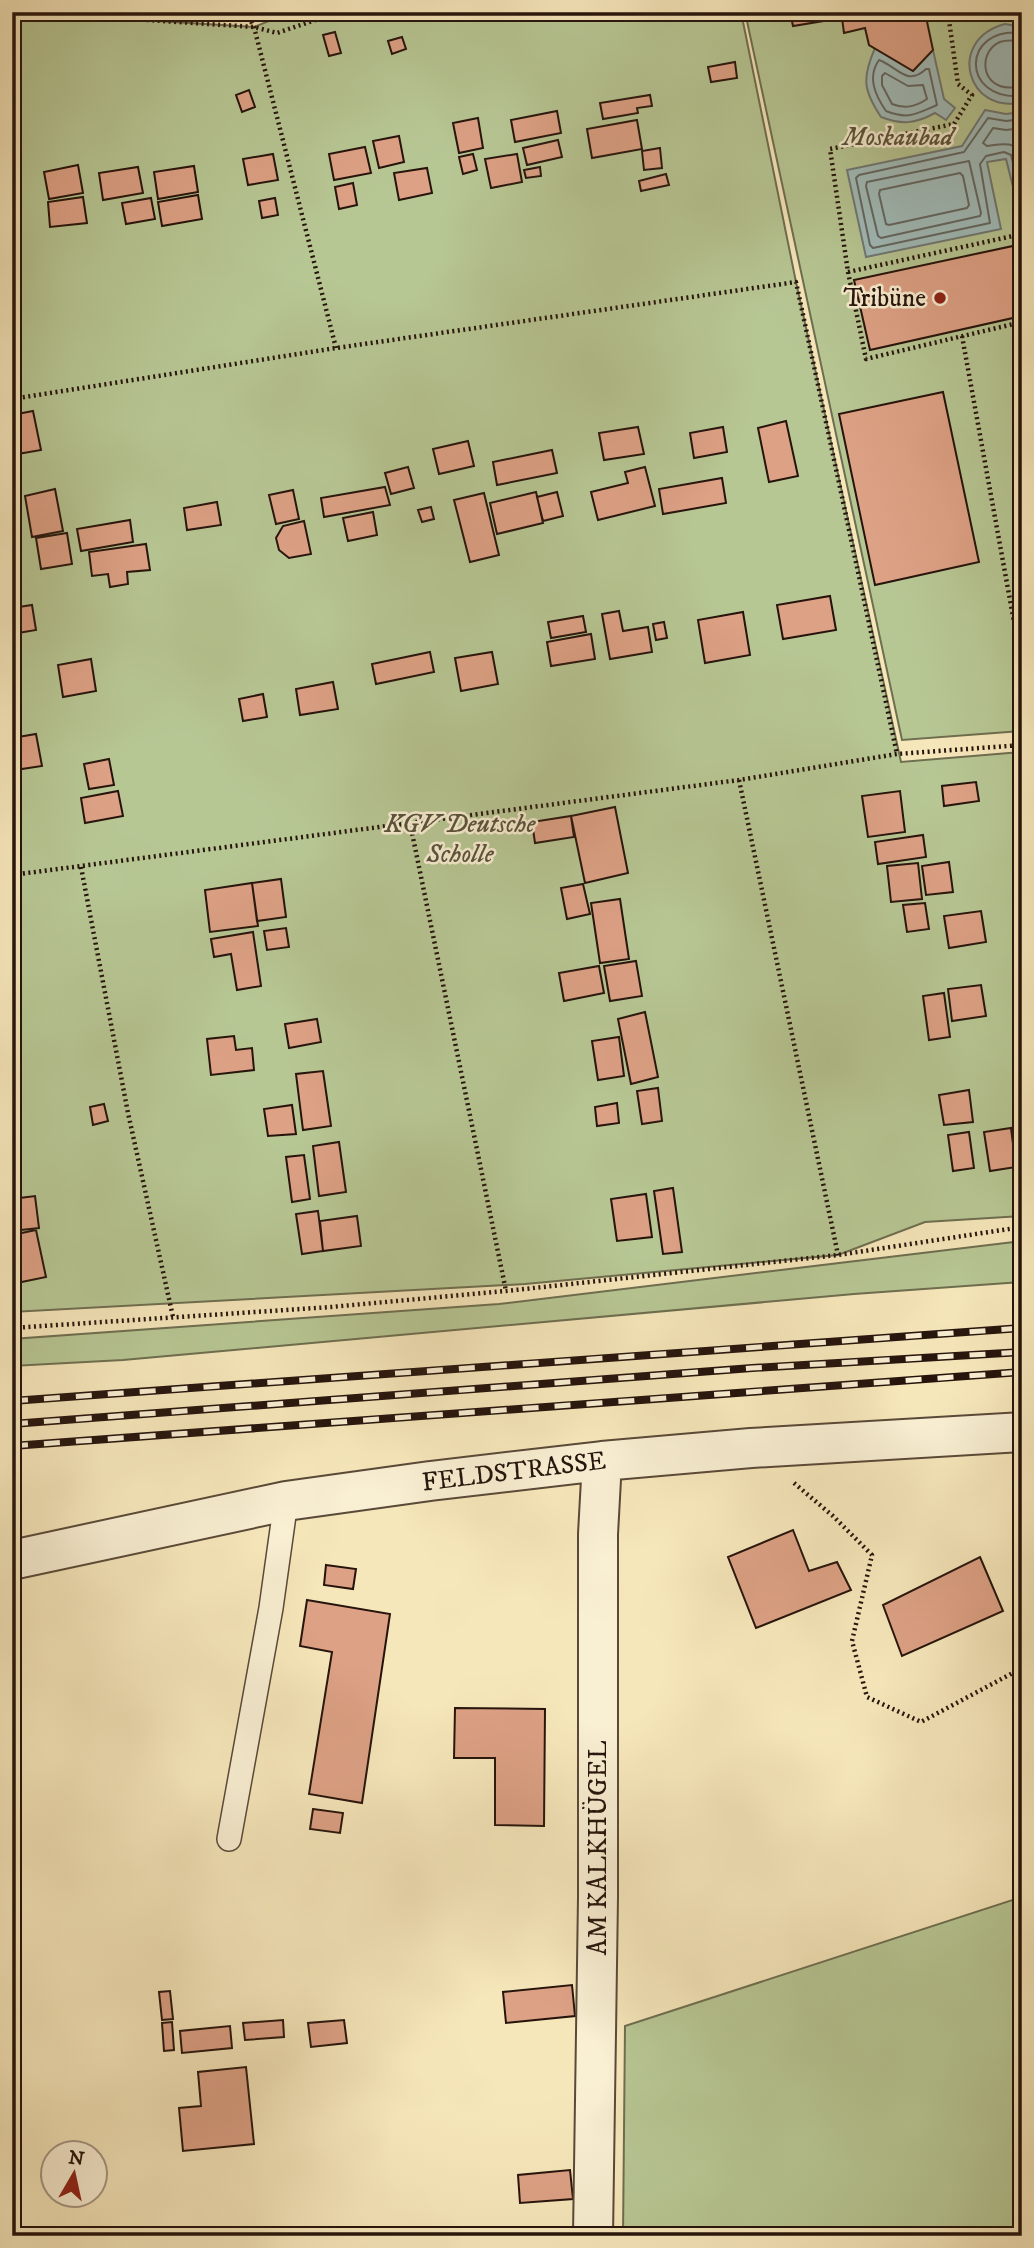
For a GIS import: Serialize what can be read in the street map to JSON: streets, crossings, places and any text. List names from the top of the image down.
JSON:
{
  "streets": {
    "street": ["FELDSTRASSE", "AM KALKHÜGEL"]
  },
  "crossings": [
    ["FELDSTRASSE", "AM KALKHÜGEL"]
  ],
  "parks": ["Moskaubad", "KGV Deutsche Scholle"],
  "places": ["Tribüne"],
  "north": "top"
}
